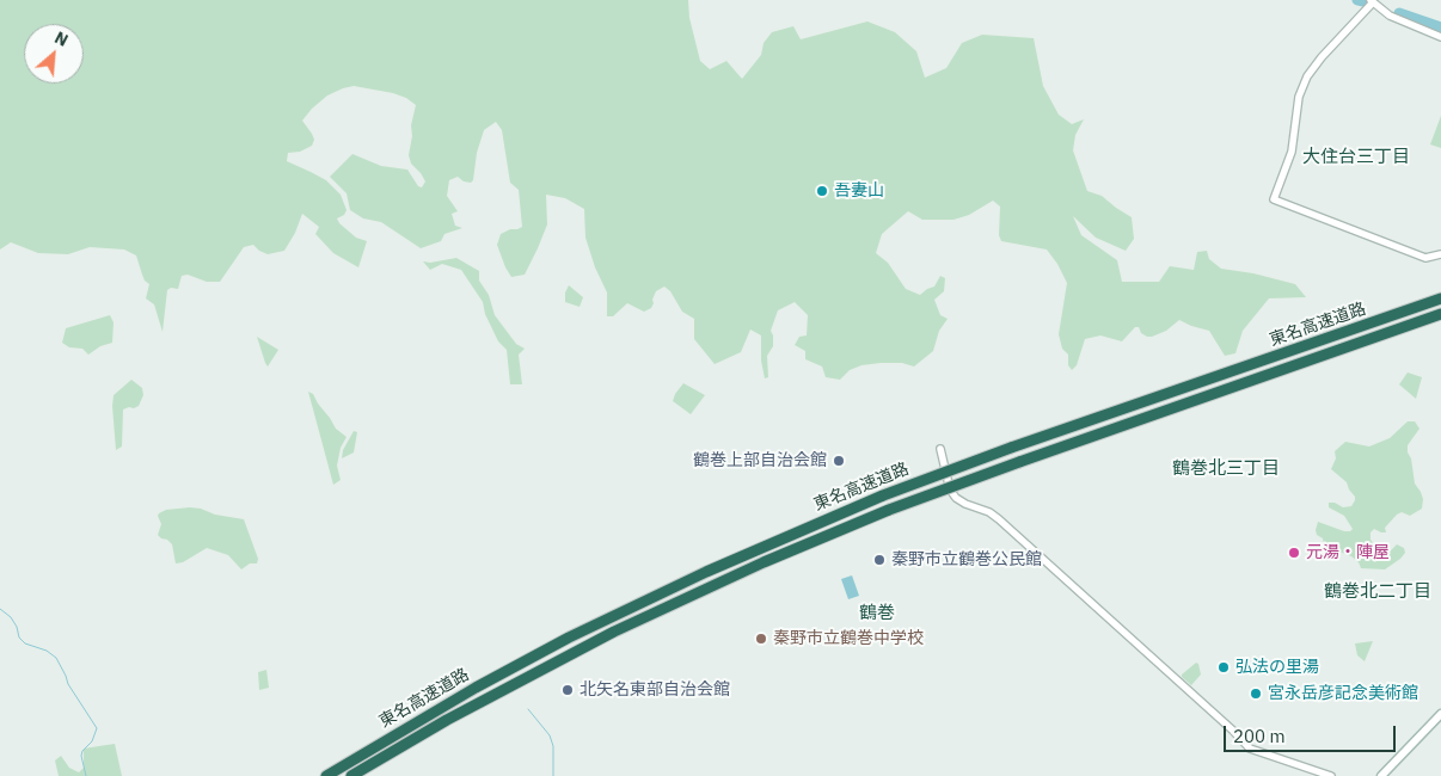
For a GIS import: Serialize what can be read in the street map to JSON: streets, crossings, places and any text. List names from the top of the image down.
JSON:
{
  "streets": {
    "highway": ["東名高速道路"]
  },
  "districts": [
    "大住台三丁目",
    "鶴巻北三丁目",
    "鶴巻北二丁目",
    "鶴巻"
  ],
  "places": [
    "吾妻山",
    "鶴巻上部自治会館",
    "元湯・陣屋",
    "秦野市立鶴巻公民館",
    "秦野市立鶴巻中学校",
    "弘法の里湯",
    "北矢名東部自治会館",
    "宮永岳彦記念美術館"
  ],
  "scale_bar": "200 m",
  "north": "top right"
}
